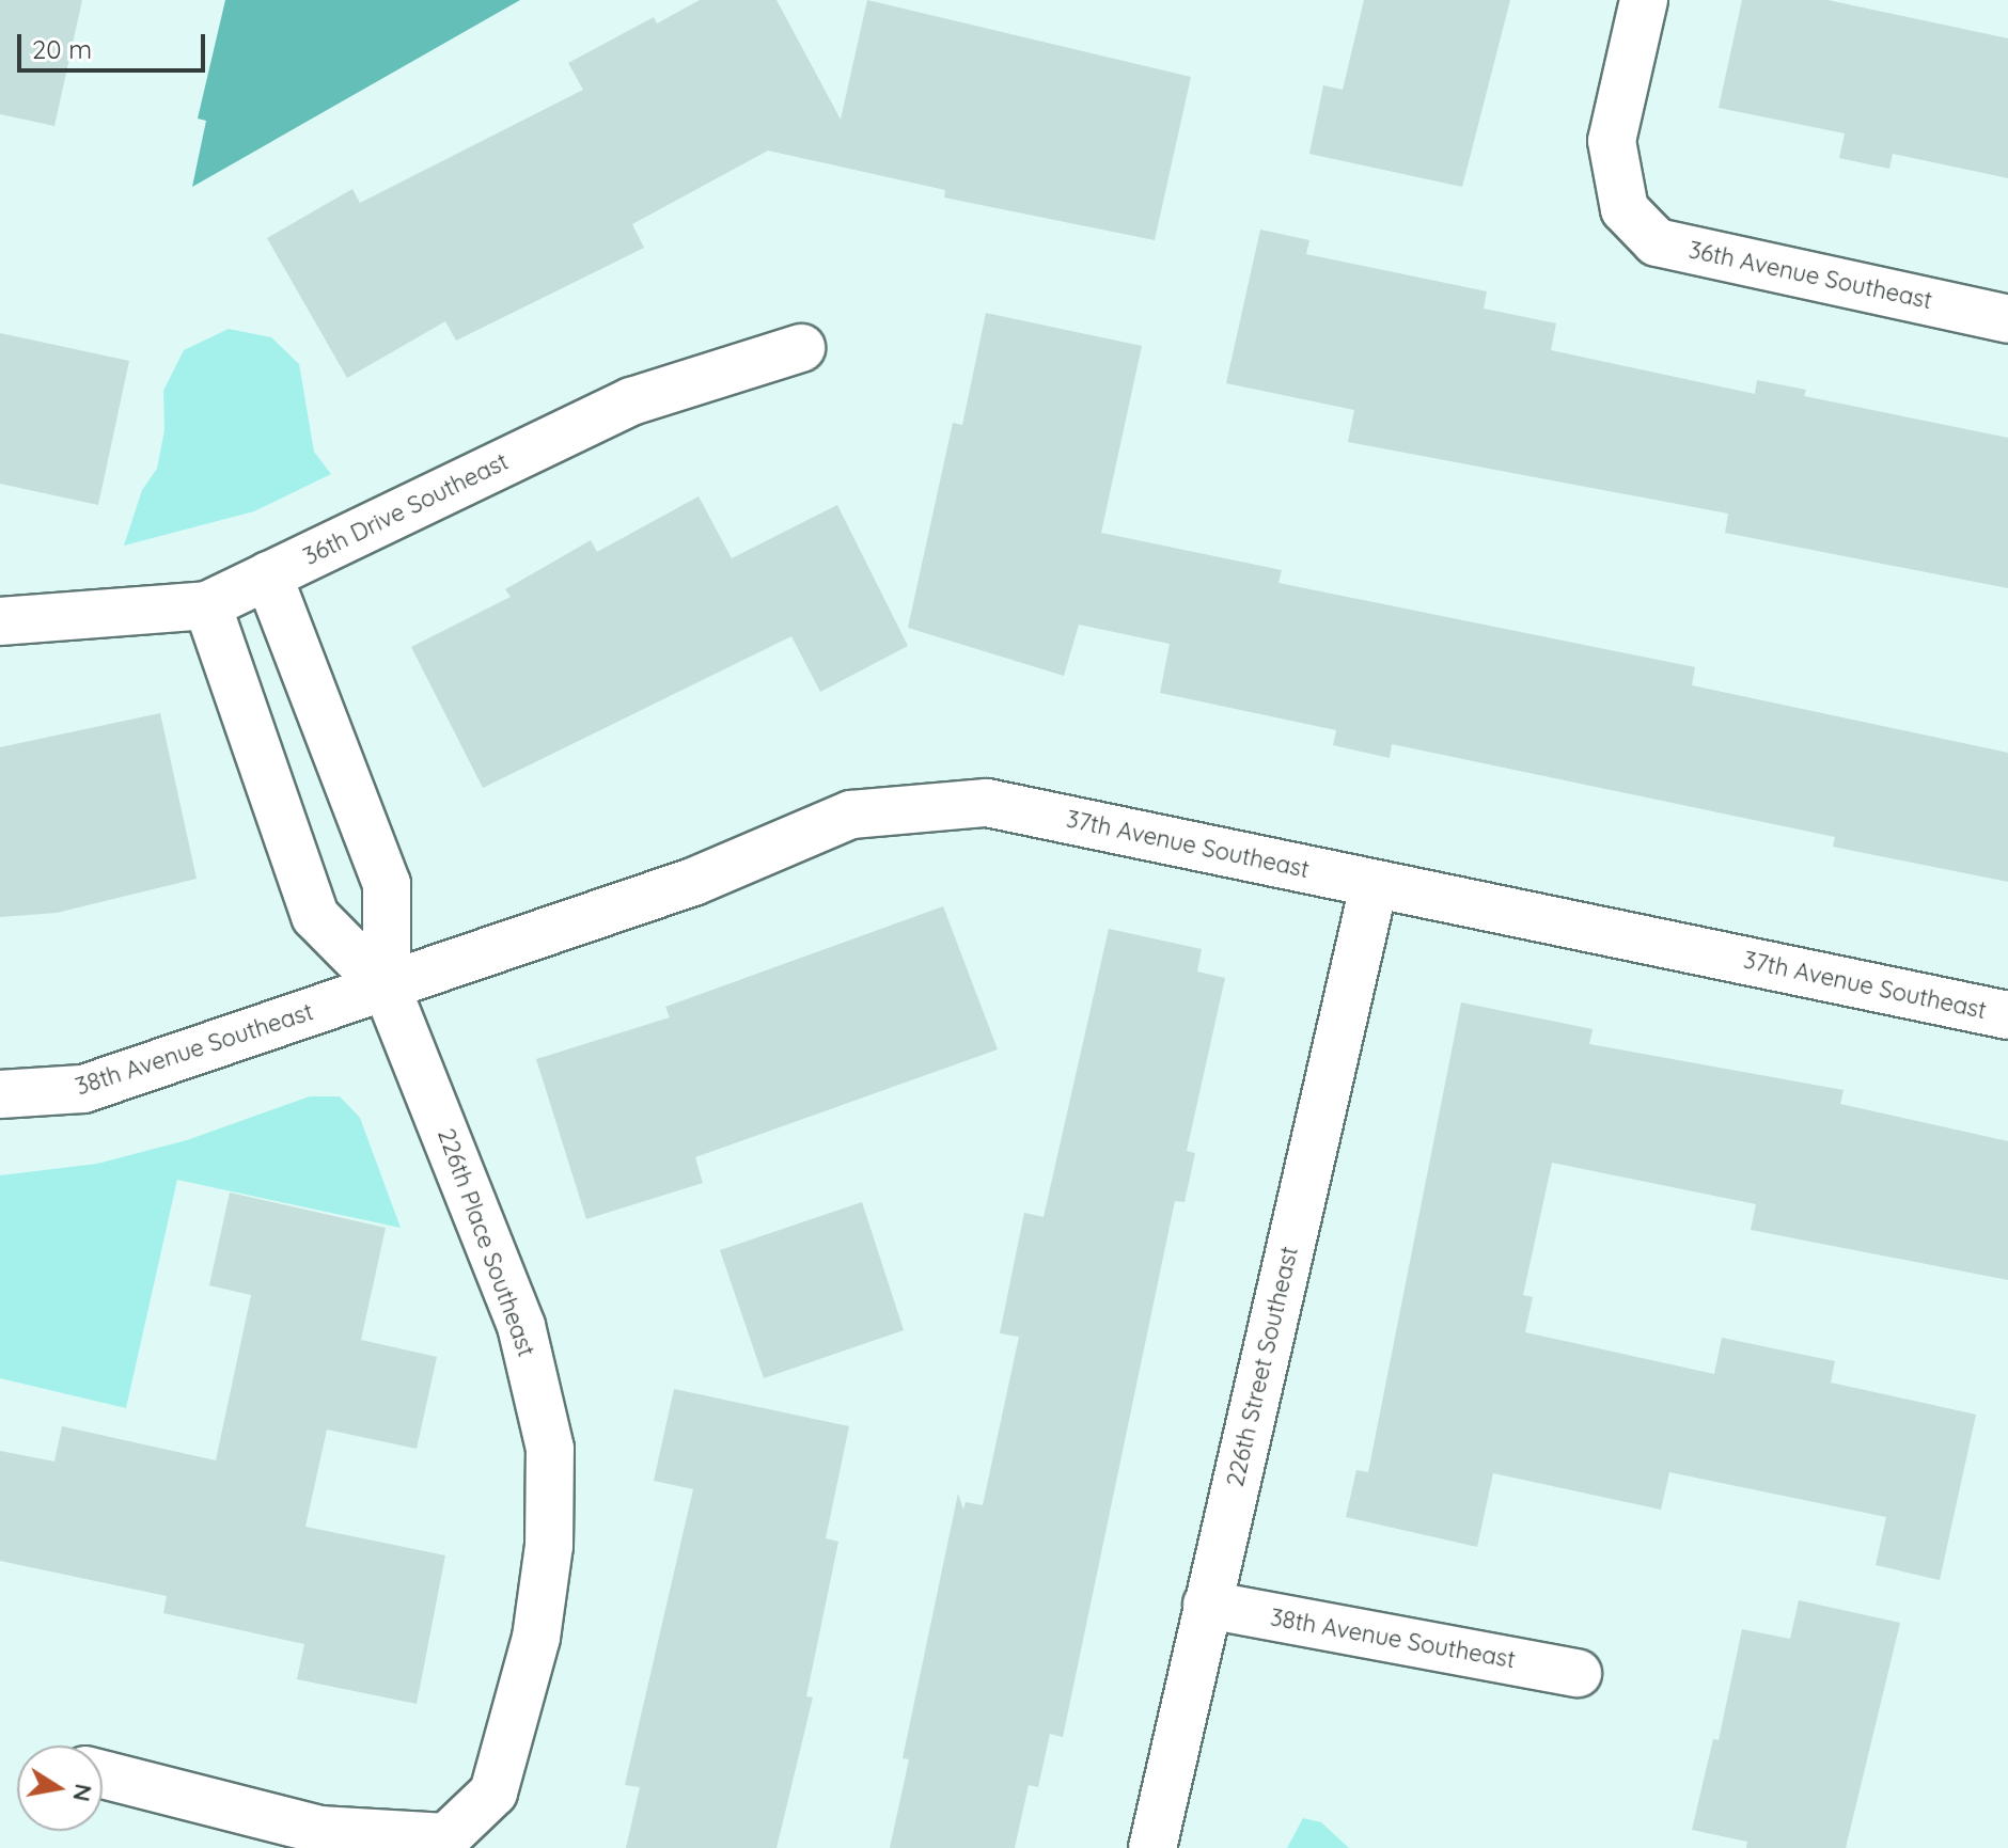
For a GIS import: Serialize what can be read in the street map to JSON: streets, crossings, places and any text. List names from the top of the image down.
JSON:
{
  "streets": {
    "street": [
      "36th Avenue Southeast",
      "36th Drive Southeast",
      "37th Avenue Southeast",
      "38th Avenue Southeast",
      "226th Place Southeast",
      "226th Street Southeast"
    ]
  },
  "crossings": [
    ["36th Drive Southeast", "226th Place Southeast"],
    ["37th Avenue Southeast", "38th Avenue Southeast"],
    ["37th Avenue Southeast", "226th Place Southeast"],
    ["37th Avenue Southeast", "226th Street Southeast"],
    ["38th Avenue Southeast", "226th Place Southeast"],
    ["38th Avenue Southeast", "226th Street Southeast"]
  ],
  "scale_bar": "20 m",
  "north": "right"
}
